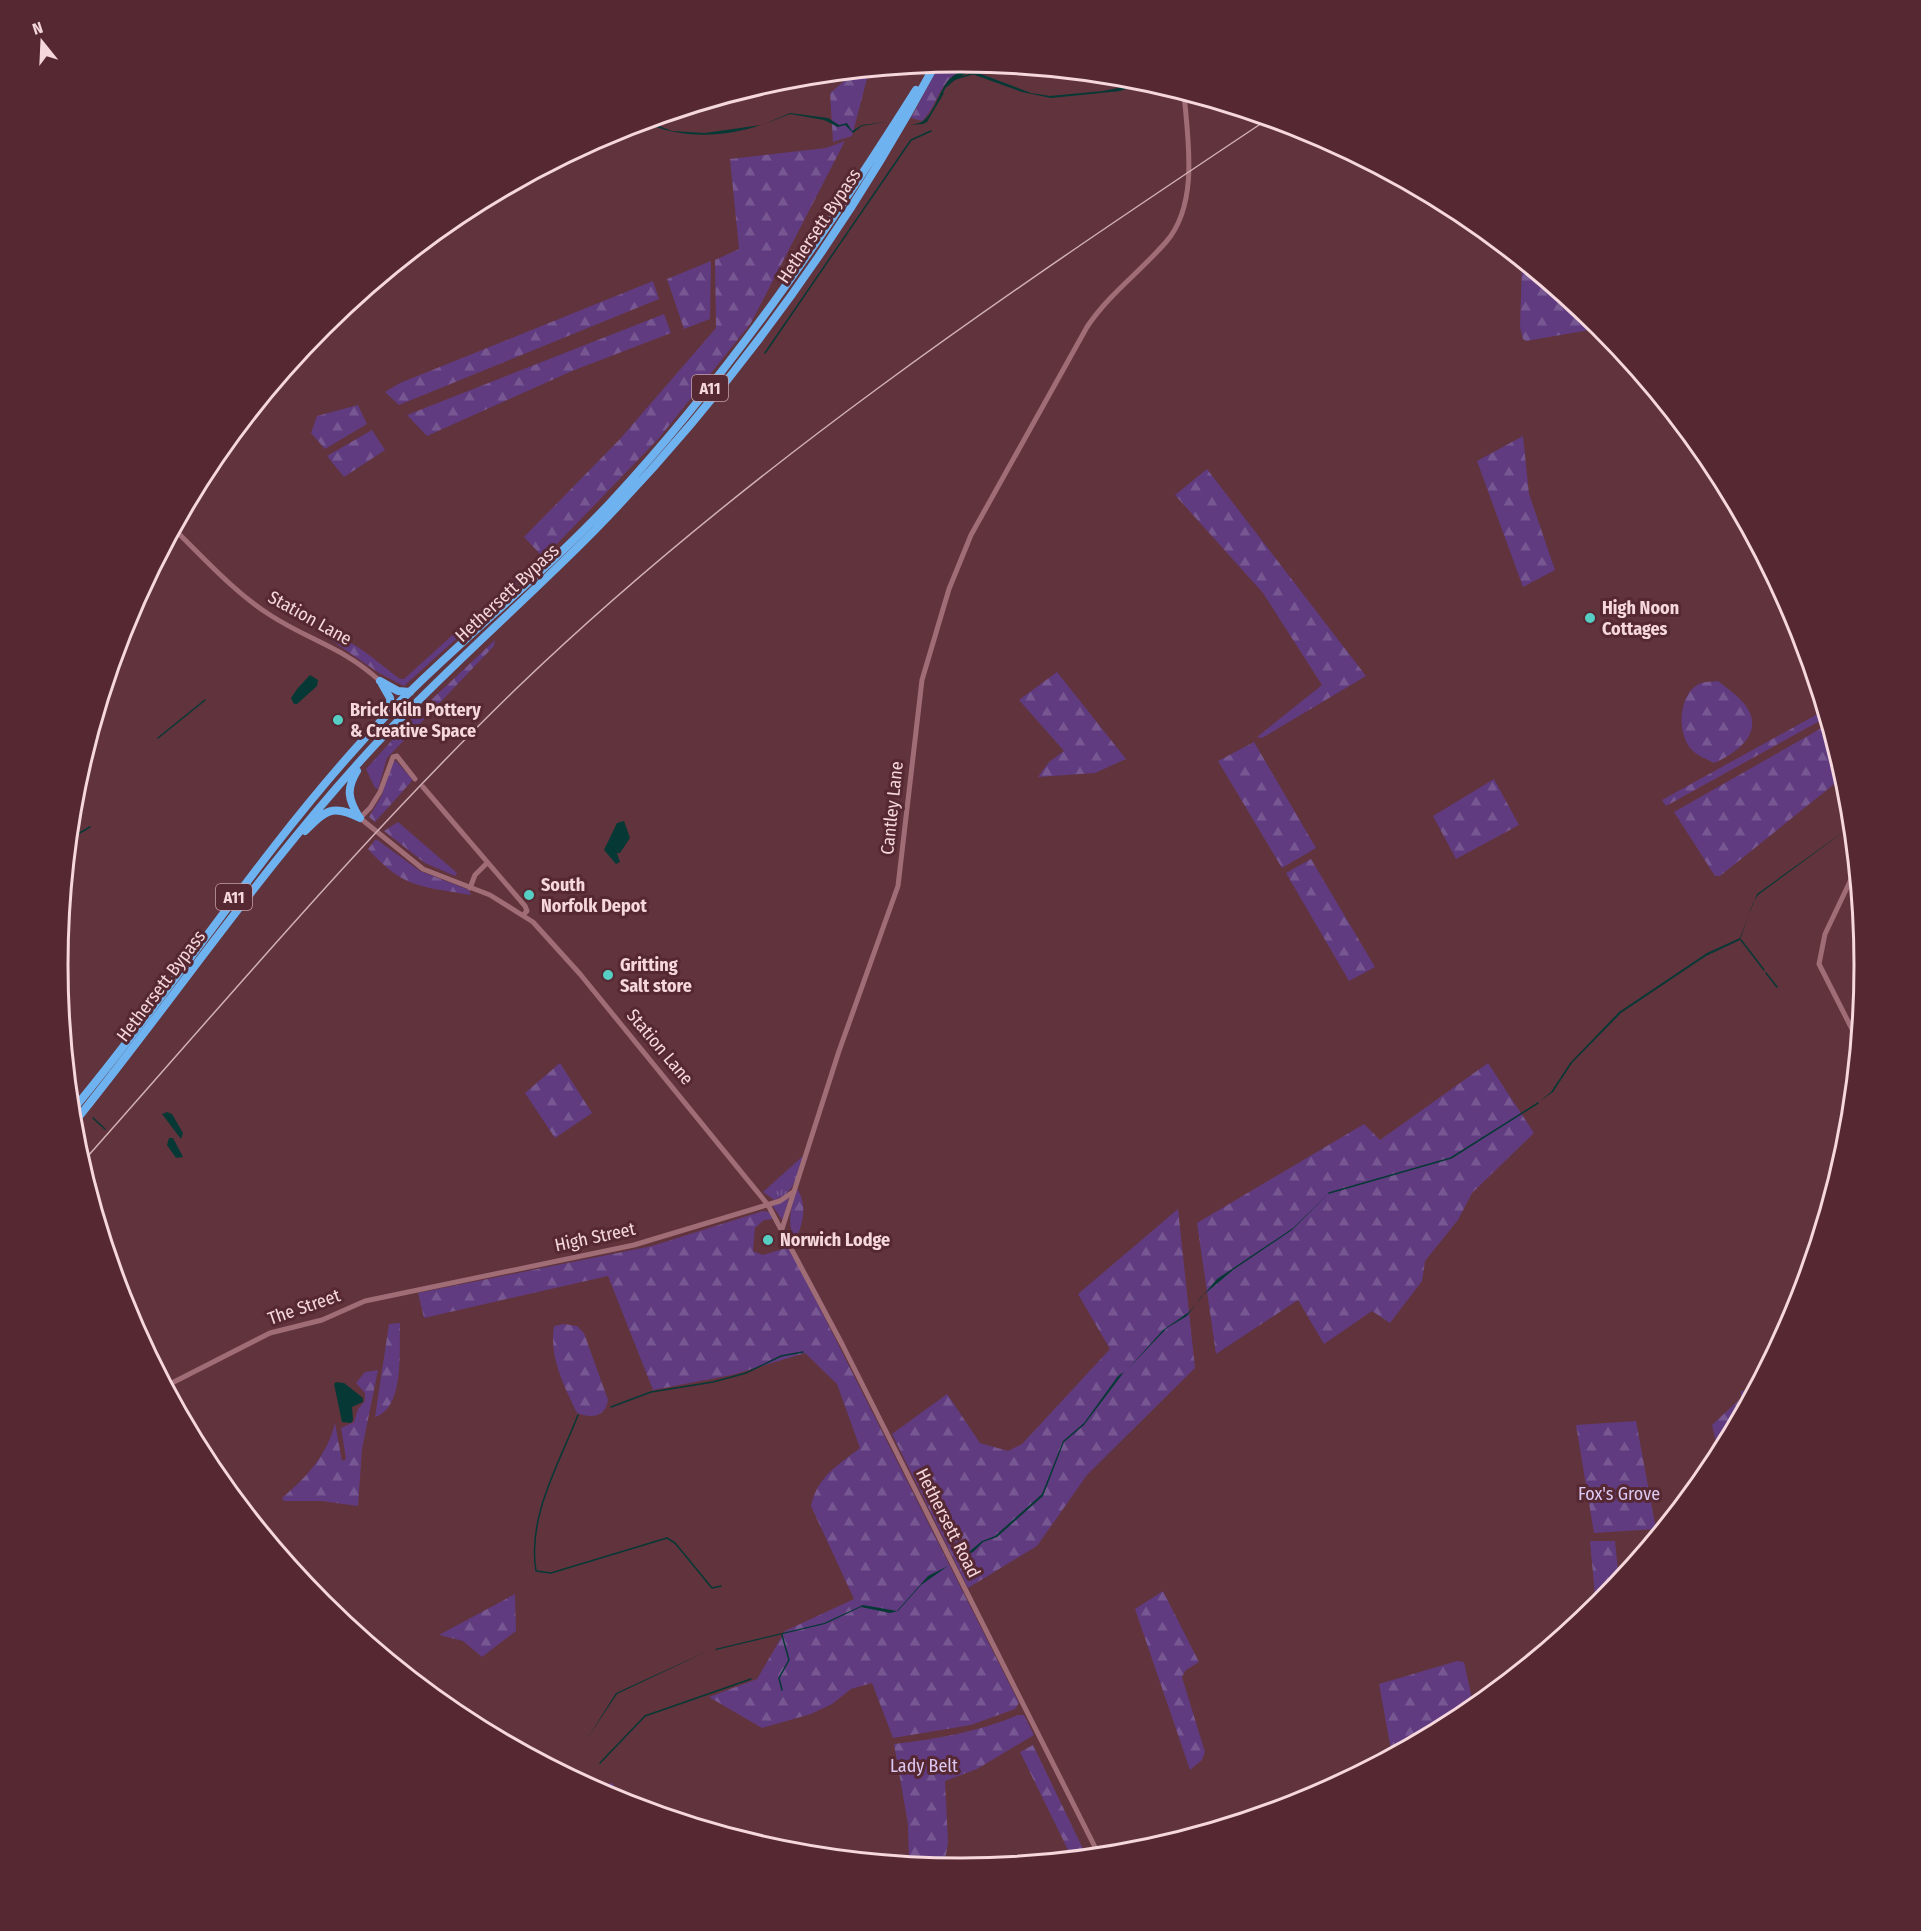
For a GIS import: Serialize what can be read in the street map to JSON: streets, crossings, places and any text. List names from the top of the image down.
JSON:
{
  "streets": {
    "highway": ["Hethersett Bypass", "A11"],
    "street": [
      "Station Lane",
      "Cantley Lane",
      "High Street",
      "The Street",
      "Hethersett Road"
    ]
  },
  "crossings": [
    ["Hethersett Bypass", "A11"],
    ["A11", "Station Lane"],
    ["Station Lane", "High Street"],
    ["Station Lane", "Hethersett Road"],
    ["Cantley Lane", "Hethersett Road"],
    ["High Street", "The Street"],
    ["High Street", "Hethersett Road"]
  ],
  "parks": ["Fox's Grove", "Lady Belt"],
  "places": [
    "High Noon Cottages",
    "Brick Kiln Pottery & Creative Space",
    "South Norfolk Depot",
    "Gritting Salt store",
    "Norwich Lodge"
  ],
  "north": "top"
}
